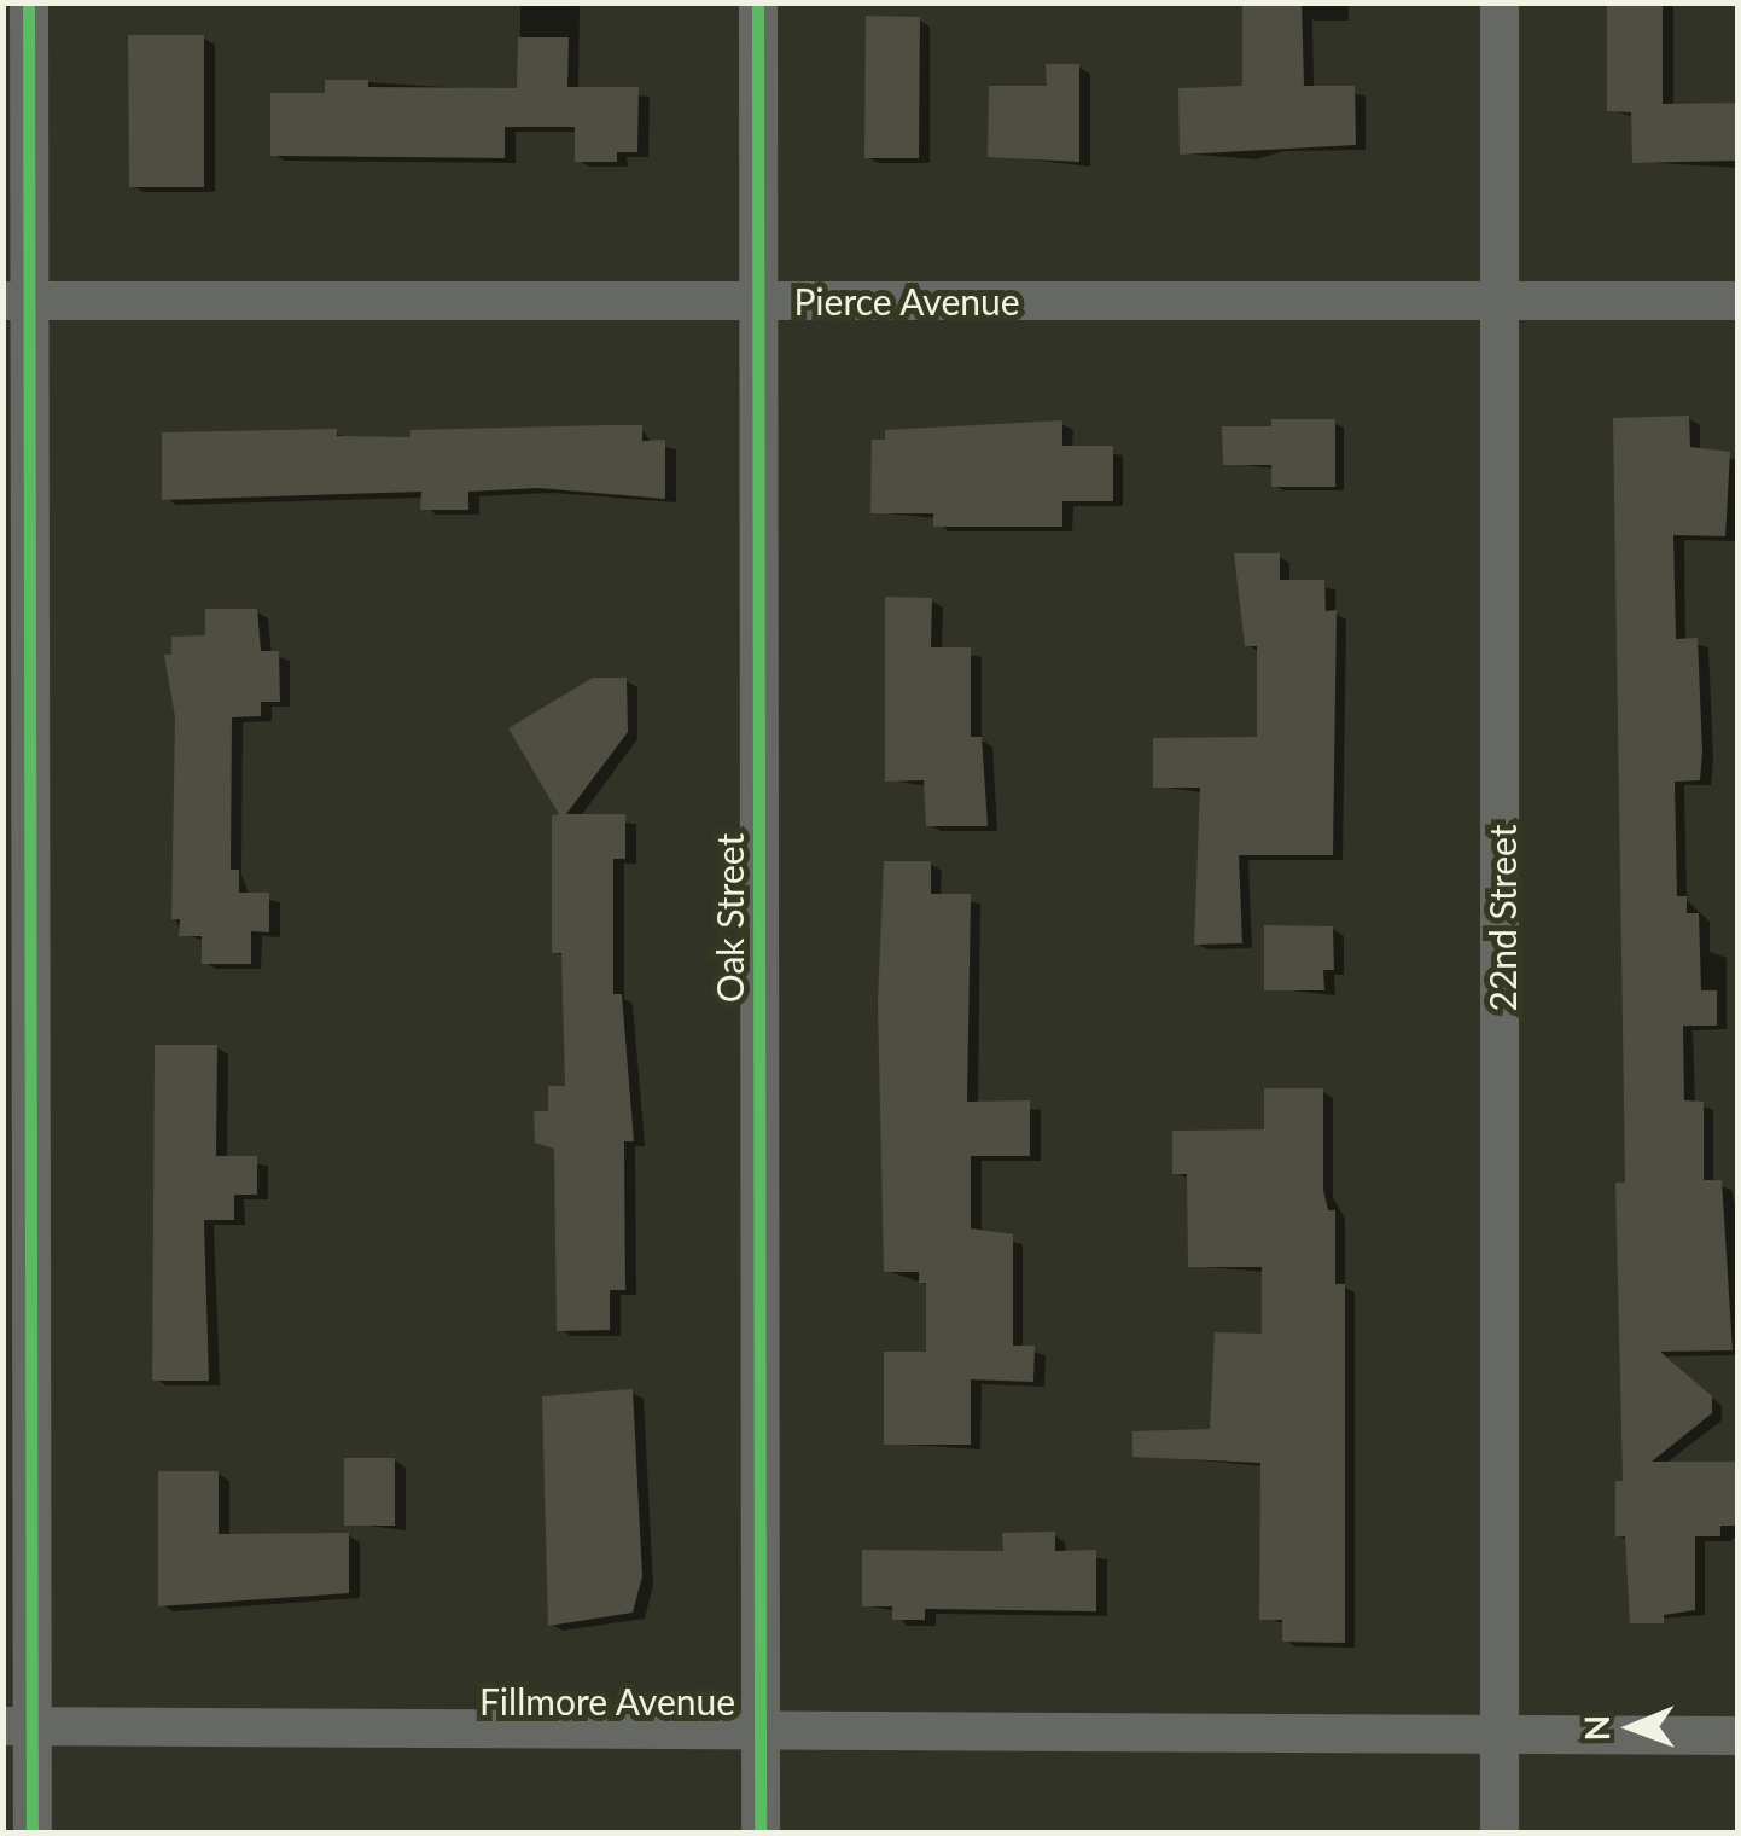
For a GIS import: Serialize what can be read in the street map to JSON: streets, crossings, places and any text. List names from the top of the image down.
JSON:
{
  "streets": {
    "street": [
      "Pierce Avenue",
      "Oak Street",
      "22nd Street",
      "Fillmore Avenue"
    ]
  },
  "crossings": [
    ["Pierce Avenue", "Oak Street"],
    ["Pierce Avenue", "22nd Street"],
    ["Oak Street", "Fillmore Avenue"],
    ["22nd Street", "Fillmore Avenue"]
  ],
  "north": "left"
}
